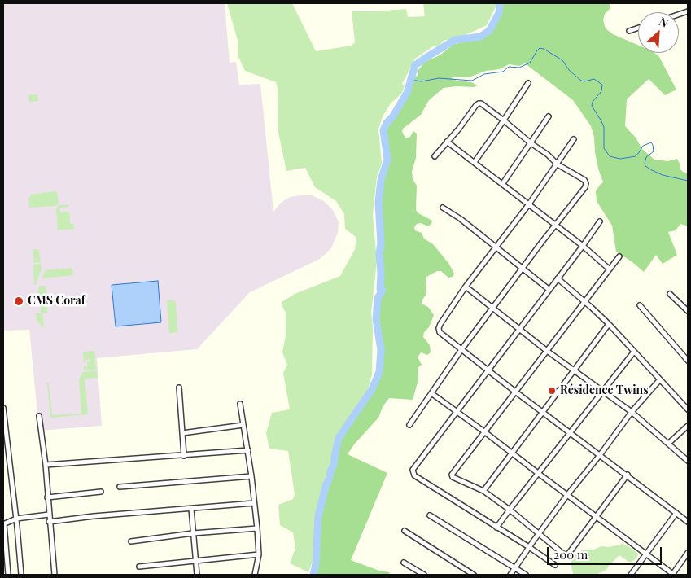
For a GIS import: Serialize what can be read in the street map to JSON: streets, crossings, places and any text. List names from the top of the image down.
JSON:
{
  "places": ["CMS Coraf", "Résidence Twins"],
  "scale_bar": "200 m",
  "north": "top right"
}
